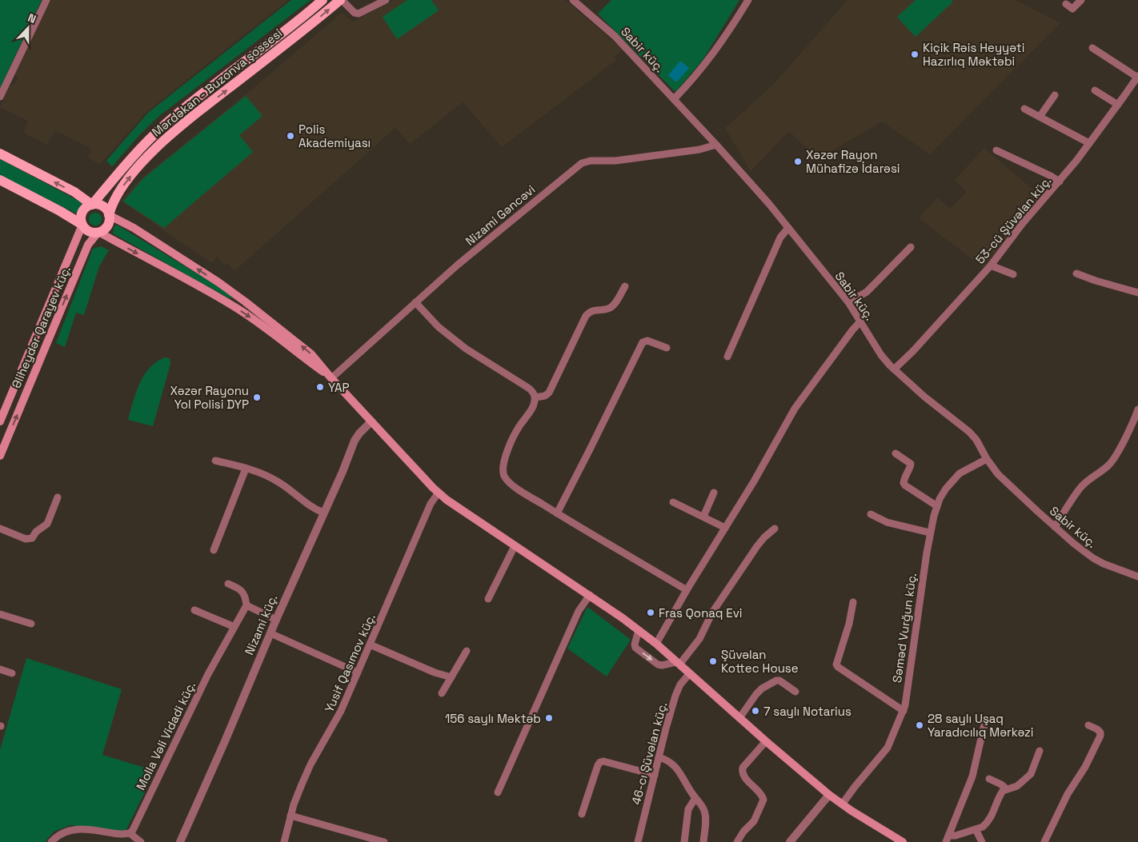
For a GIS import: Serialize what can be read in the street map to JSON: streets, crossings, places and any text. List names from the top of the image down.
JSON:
{
  "streets": {
    "main road": ["Mərdəkan - Buzonva şossesi", "Əliheydər Qarayev küç."],
    "street": [
      "Sabir küç.",
      "Nizami Gəncəvi",
      "53-cü Şüvəlan küç.",
      "Nizami küç.",
      "Səməd Vurğun küç.",
      "Yusif Qasımov küç.",
      "Molla Vəli Vidadi küç.",
      "46-cı Şüvəlan küç."
    ]
  },
  "crossings": [
    ["Sabir küç.", "Nizami Gəncəvi"],
    ["Sabir küç.", "53-cü Şüvəlan küç."],
    ["Sabir küç.", "Səməd Vurğun küç."],
    ["Mərdəkan - Buzonva şossesi", "Əliheydər Qarayev küç."]
  ],
  "places": [
    "Kiçik Rəis Heyyəti Hazırlıq Məktəbi",
    "Polis Akademiyası",
    "Xəzər Rayon Mühafizə İdarəsi",
    "YAP",
    "Xəzər Rayonu Yol Polisi DYP",
    "Fras Qonaq Evi",
    "Şüvəlan Kottec House",
    "7 saylı Notarius",
    "156 saylı Məktəb",
    "28 saylı Uşaq Yaradıcılıq Mərkəzi"
  ],
  "north": "top"
}
